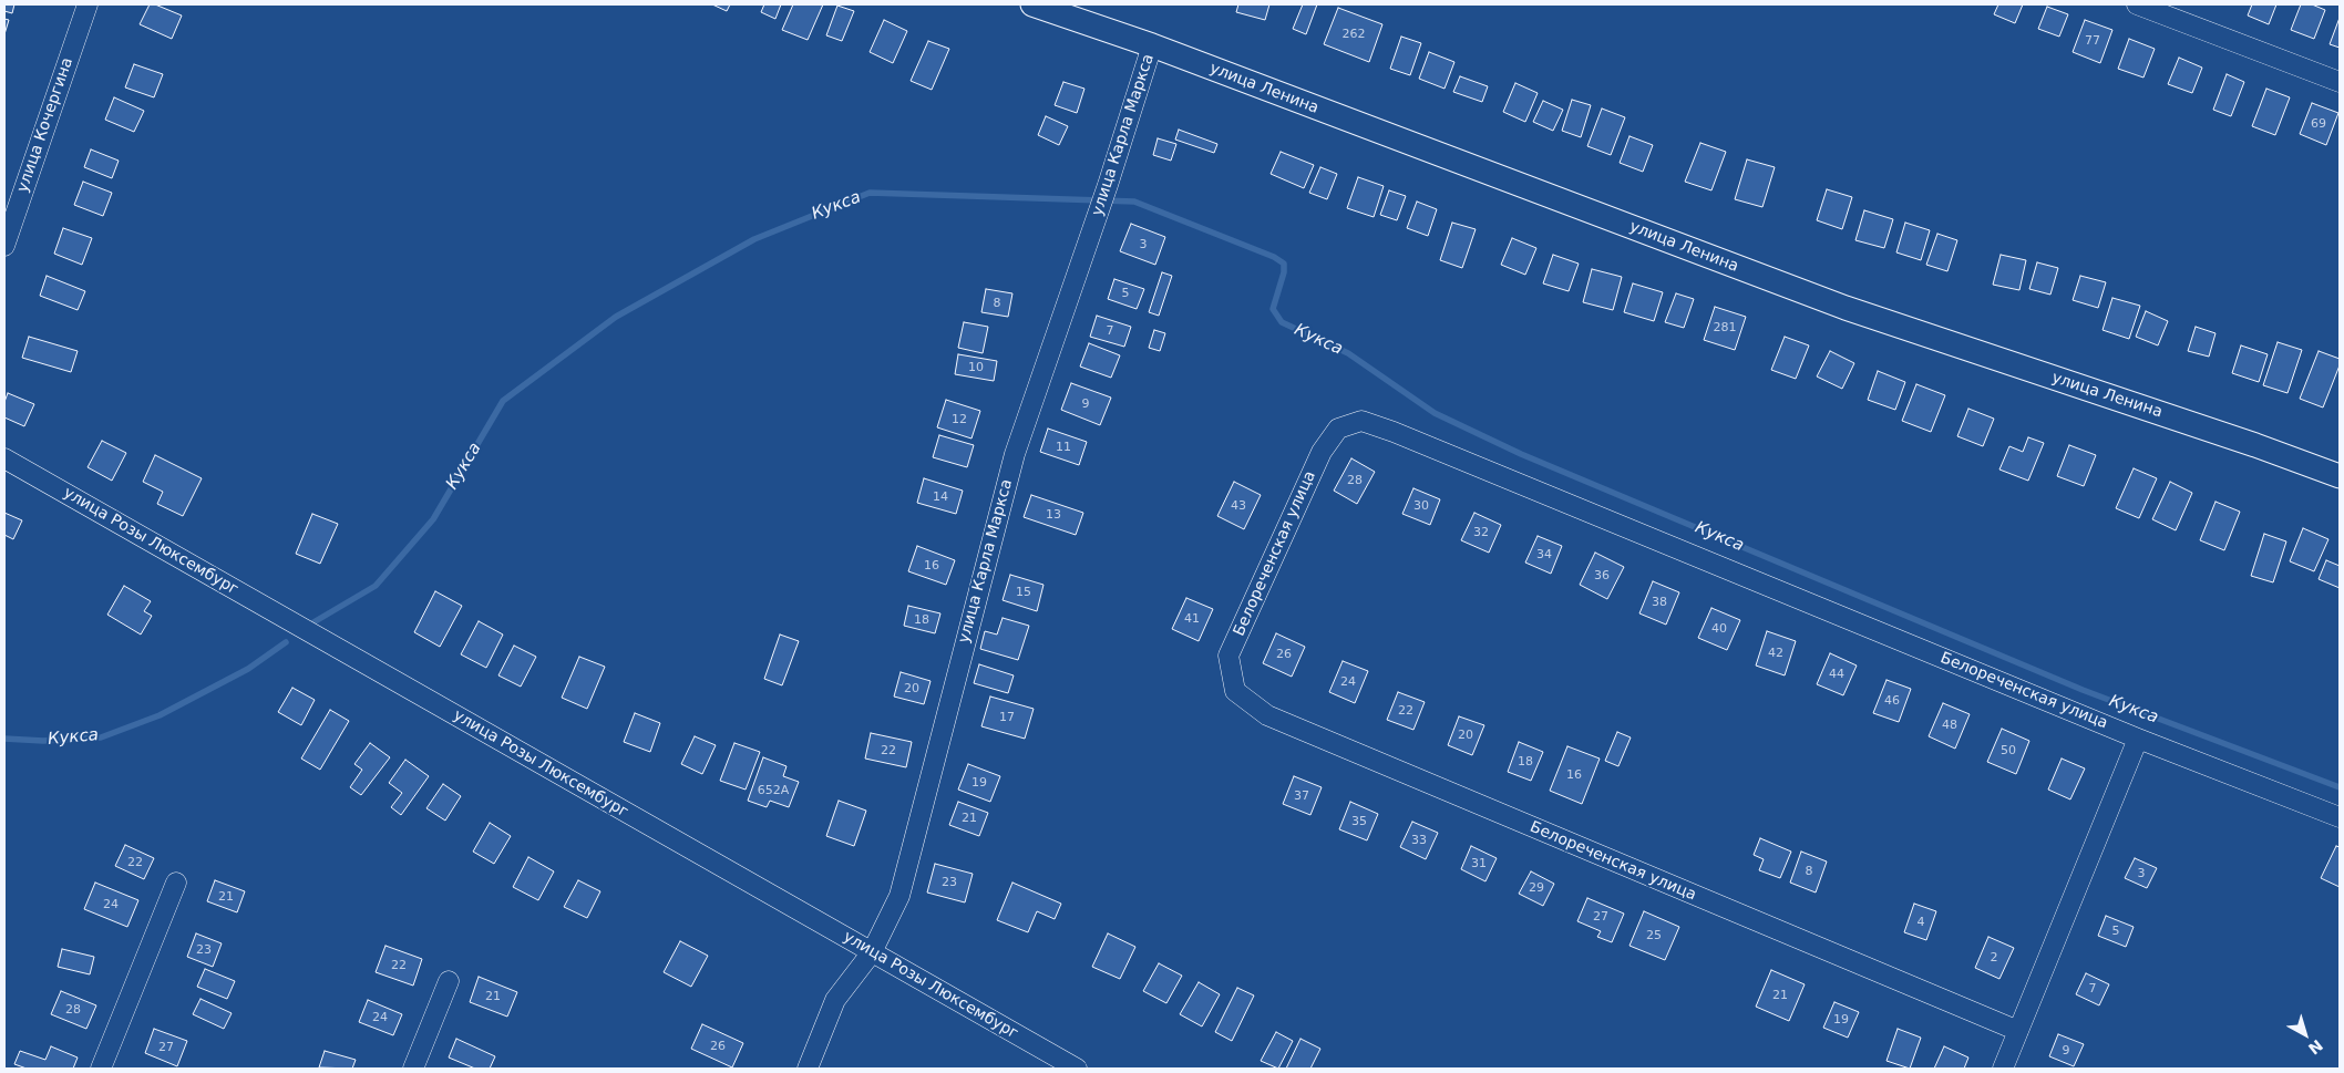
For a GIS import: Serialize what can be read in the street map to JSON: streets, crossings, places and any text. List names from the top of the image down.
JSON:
{
  "streets": {
    "street": [
      "улица Ленина",
      "улица Кочергина",
      "улица Карла Маркса",
      "улица Розы Люксембург",
      "Белореченская улица"
    ]
  },
  "crossings": [
    ["улица Ленина", "улица Карла Маркса"],
    ["улица Карла Маркса", "улица Розы Люксембург"]
  ],
  "water": ["Кукса"],
  "house_numbers": [
    "262",
    "77",
    "69",
    "3",
    "5",
    "8",
    "281",
    "7",
    "10",
    "9",
    "12",
    "11",
    "28",
    "14",
    "43",
    "30",
    "13",
    "32",
    "34",
    "16",
    "36",
    "15",
    "38",
    "41",
    "18",
    "40",
    "42",
    "26",
    "44",
    "24",
    "20",
    "46",
    "22",
    "17",
    "48",
    "20",
    "22",
    "50",
    "18",
    "16",
    "19",
    "652А",
    "37",
    "21",
    "35",
    "33",
    "22",
    "31",
    "8",
    "3",
    "23",
    "29",
    "21",
    "24",
    "27",
    "4",
    "5",
    "25",
    "23",
    "2",
    "22",
    "7",
    "21",
    "21",
    "28",
    "24",
    "19",
    "26",
    "27",
    "9"
  ],
  "north": "bottom right"
}
